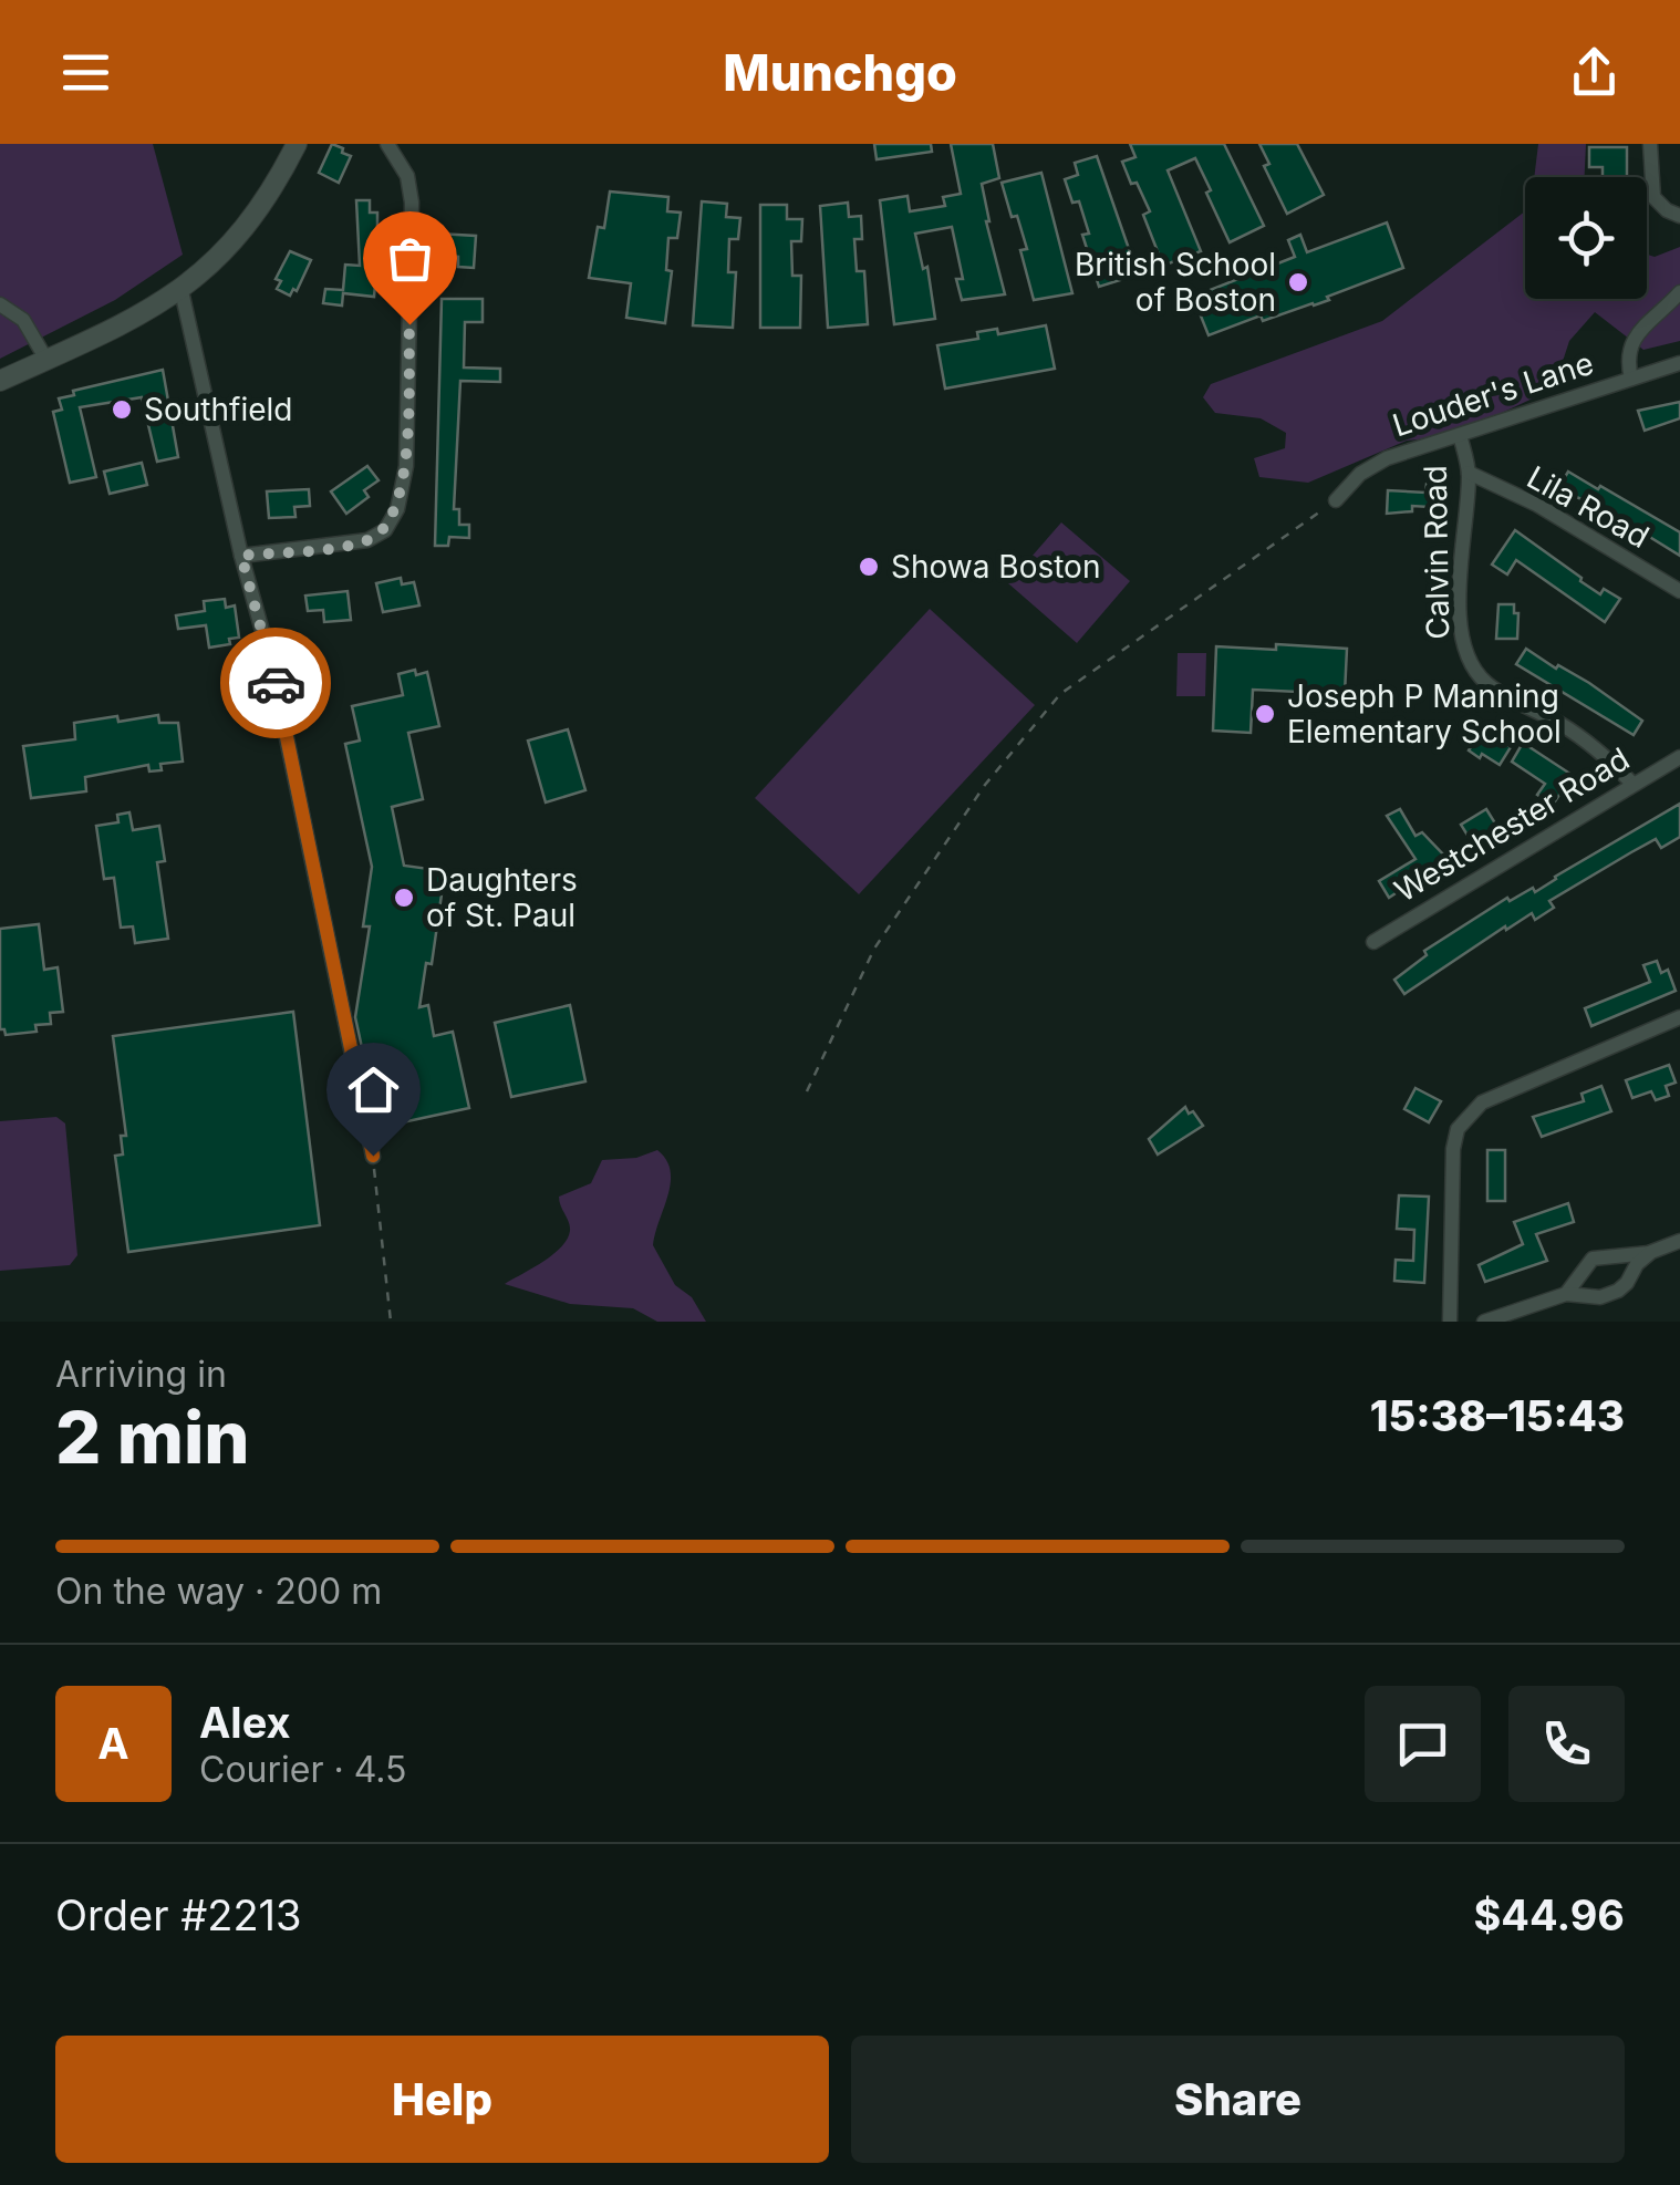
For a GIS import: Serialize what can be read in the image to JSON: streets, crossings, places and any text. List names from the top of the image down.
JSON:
{
  "streets": {
    "street": [
      "Louder's Lane",
      "Lila Road",
      "Calvin Road",
      "Westchester Road"
    ]
  },
  "crossings": [
    ["Louder's Lane", "Calvin Road"],
    ["Lila Road", "Calvin Road"],
    ["Calvin Road", "Westchester Road"]
  ],
  "places": [
    "British School of Boston",
    "Southfield",
    "Showa Boston",
    "Joseph P Manning Elementary School",
    "Daughters of St. Paul"
  ],
  "page": {
    "header": "Munchgo",
    "heading": ["2 min", "Arriving in", "15:38–15:43"],
    "panel": [
      "Alex",
      "Courier · 4.5",
      "Order #2213",
      "$44.96"
    ],
    "bar": "On the way · 200 m",
    "round": "A",
    "buttons": ["Help", "Share"]
  }
}
